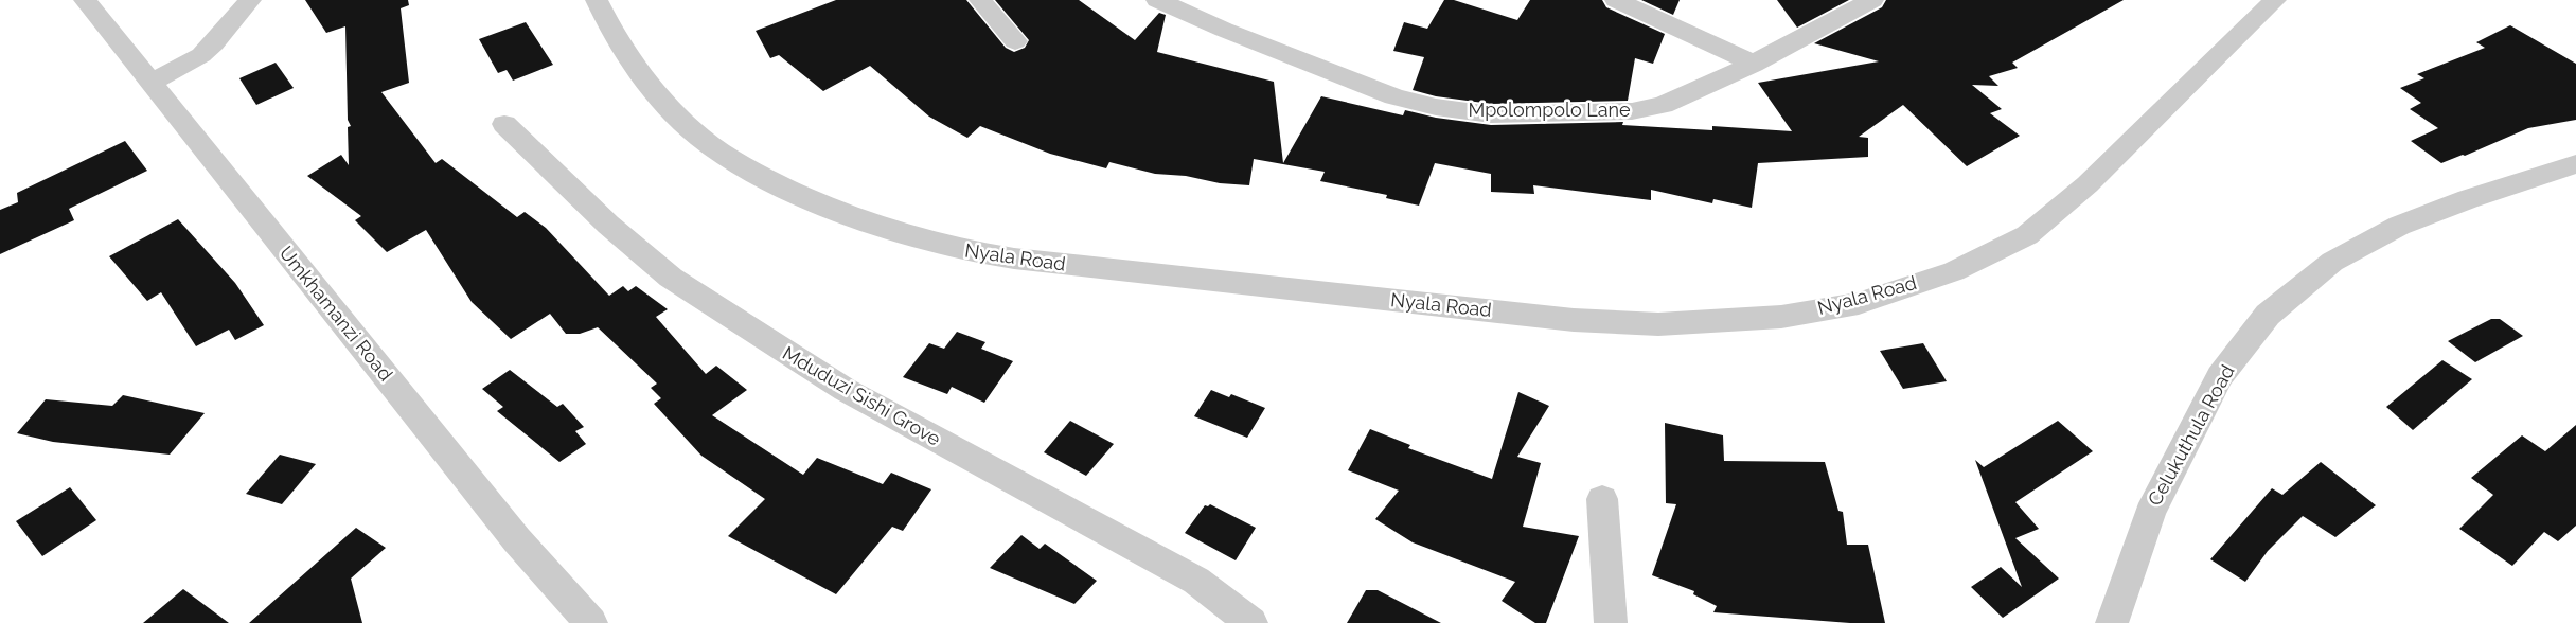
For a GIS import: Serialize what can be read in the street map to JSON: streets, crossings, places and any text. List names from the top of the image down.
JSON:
{
  "streets": {
    "street": [
      "Mpolompolo Lane",
      "Nyala Road",
      "Umkhamanzi Road",
      "Mduduzi Sishi Grove",
      "Celukuthula Road"
    ]
  }
}
